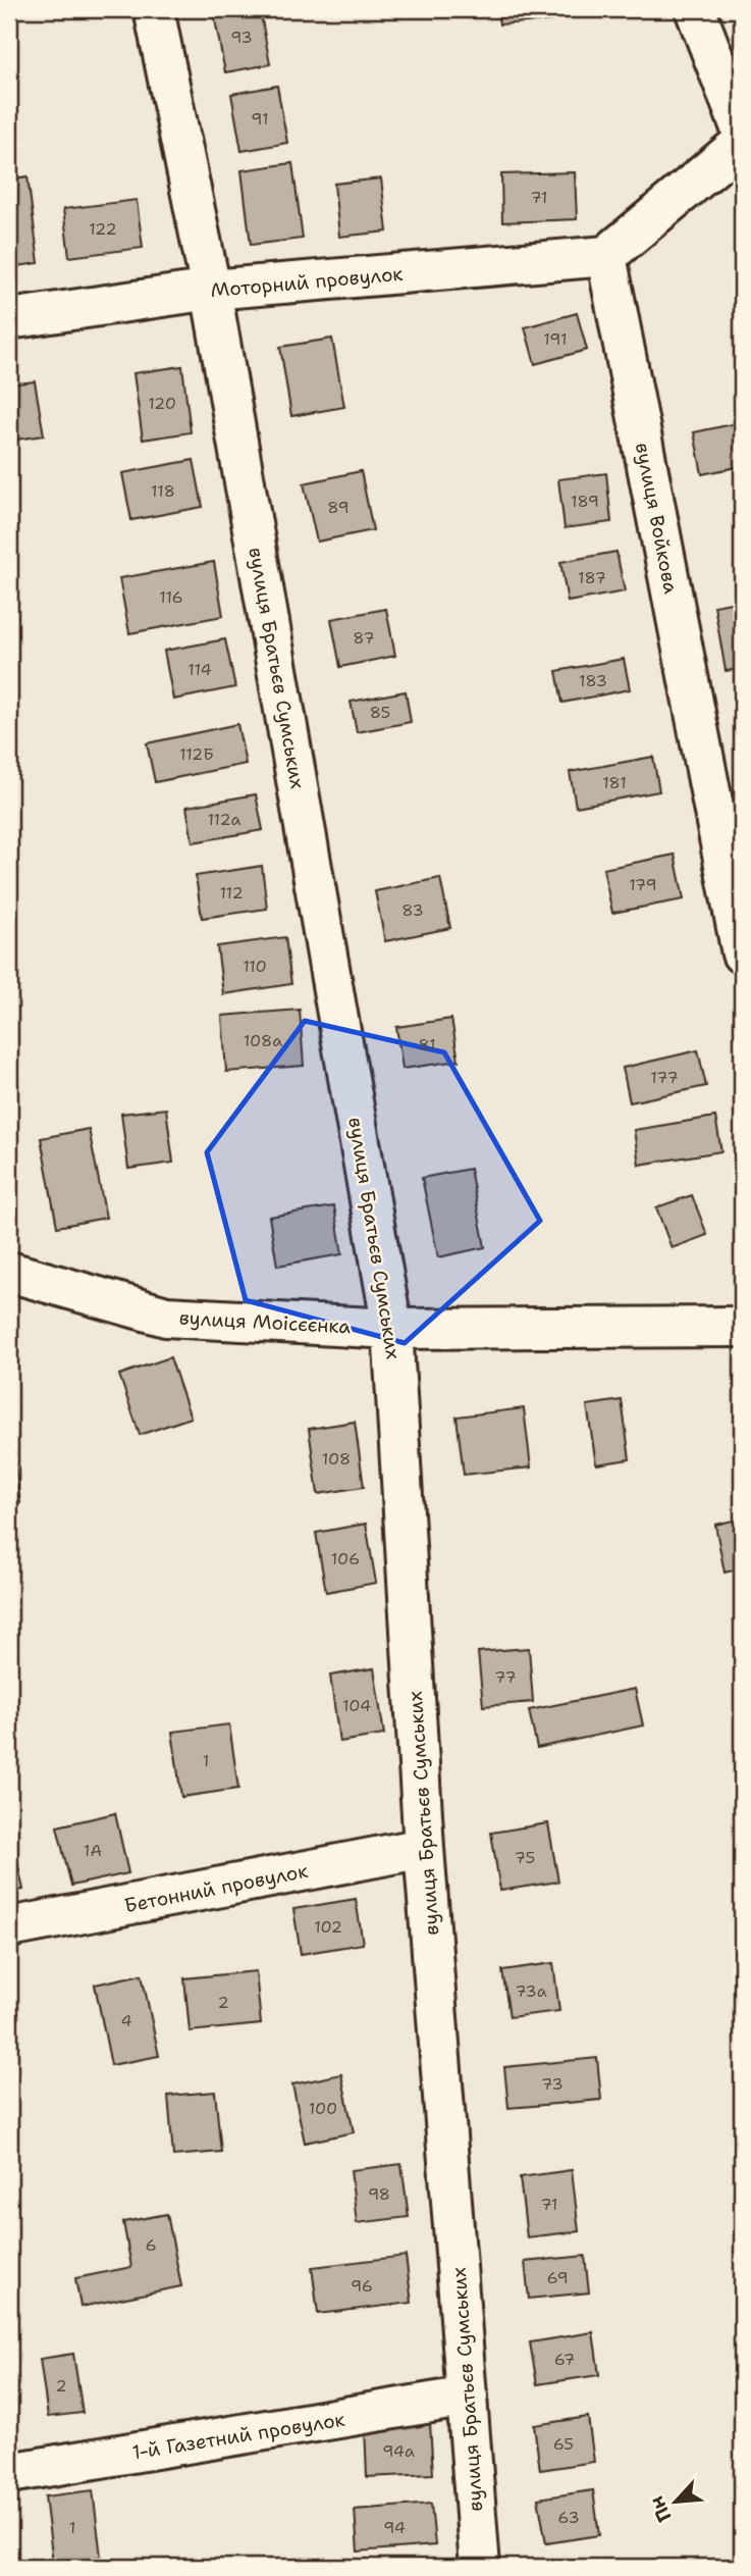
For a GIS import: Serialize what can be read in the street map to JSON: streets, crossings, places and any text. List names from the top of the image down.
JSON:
{
  "streets": {
    "street": [
      "Моторний провулок",
      "вулиця Войкова",
      "вулиця Братьєв Сумських",
      "вулиця Моісєєнка",
      "Бетонний провулок",
      "1-й Газетний провулок"
    ]
  },
  "crossings": [
    ["Моторний провулок", "вулиця Войкова"],
    ["Моторний провулок", "вулиця Братьєв Сумських"],
    ["вулиця Братьєв Сумських", "вулиця Моісєєнка"],
    ["вулиця Братьєв Сумських", "Бетонний провулок"],
    ["вулиця Братьєв Сумських", "1-й Газетний провулок"]
  ],
  "house_numbers": [
    "93",
    "91",
    "71",
    "122",
    "191",
    "120",
    "118",
    "189",
    "89",
    "187",
    "116",
    "87",
    "114",
    "183",
    "85",
    "112Б",
    "181",
    "112а",
    "179",
    "112",
    "83",
    "110",
    "108а",
    "81",
    "177",
    "108",
    "106",
    "77",
    "104",
    "1",
    "1А",
    "75",
    "102",
    "73а",
    "2",
    "4",
    "73",
    "100",
    "98",
    "71",
    "6",
    "69",
    "96",
    "67",
    "2",
    "65",
    "94а",
    "63",
    "1",
    "94"
  ],
  "north": "bottom left"
}
